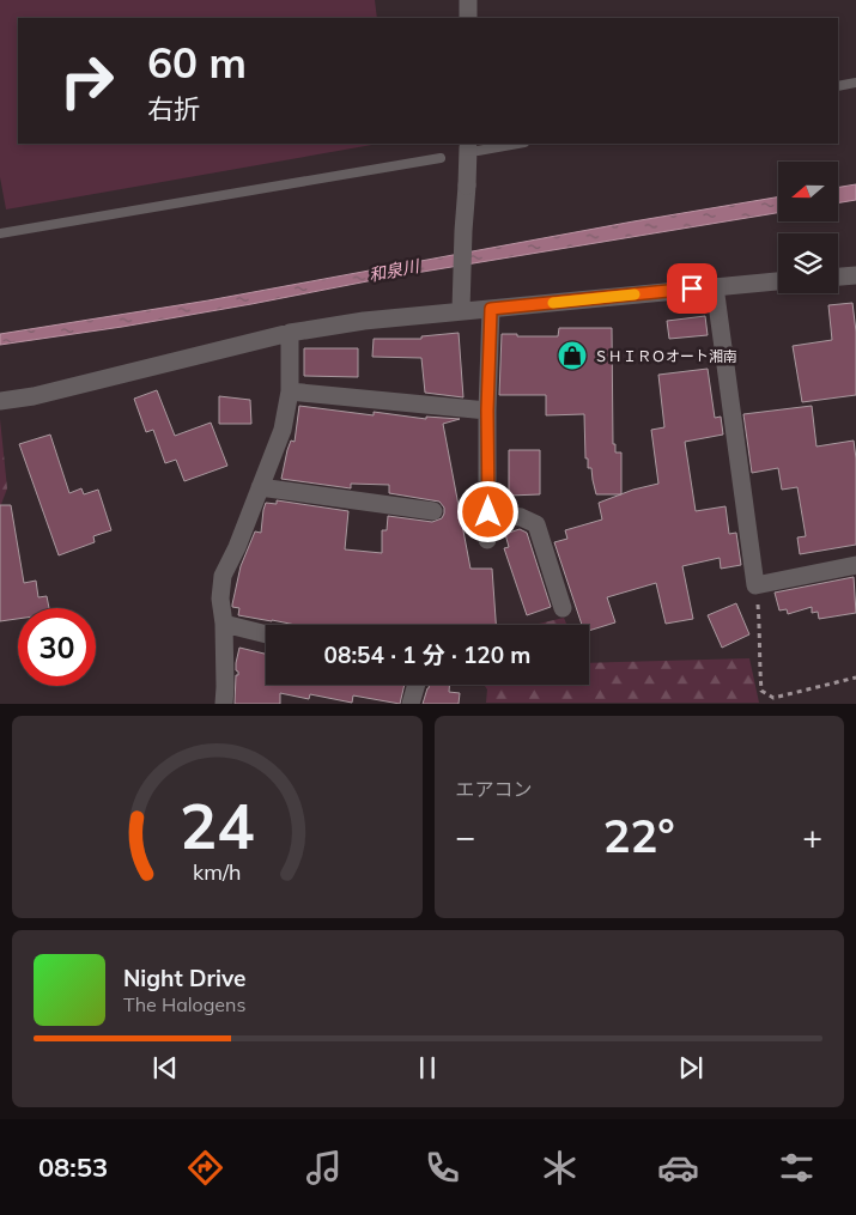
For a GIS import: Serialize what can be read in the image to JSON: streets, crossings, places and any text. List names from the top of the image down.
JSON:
{
  "water": ["和泉川"],
  "places": {
    "shop": ["ＳＨＩＲＯオート湘南"]
  },
  "north": "left",
  "page": {
    "turn": ["60 m", "右折"],
    "limit": "30",
    "trip": "08:54 · 1 分 · 120 m",
    "tile": "エアコン",
    "heat": ["−", "22°", "+"],
    "song": ["Night Drive", "The Halogens"],
    "tabs": "08:53",
    "gauge": ["24", "km/h"]
  }
}
